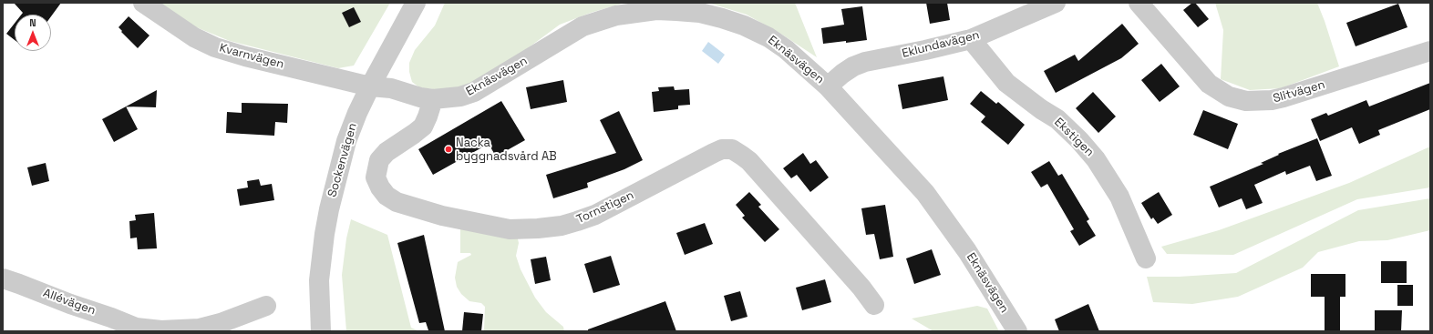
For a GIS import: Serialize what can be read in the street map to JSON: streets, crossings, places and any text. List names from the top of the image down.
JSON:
{
  "streets": {
    "street": [
      "Eklundavägen",
      "Kvarnvägen",
      "Eknäsvägen",
      "Slitvägen",
      "Ekstigen",
      "Sockenvägen",
      "Tornstigen",
      "Allévägen"
    ]
  },
  "crossings": [
    ["Eklundavägen", "Eknäsvägen"],
    ["Eklundavägen", "Ekstigen"],
    ["Kvarnvägen", "Eknäsvägen"],
    ["Kvarnvägen", "Sockenvägen"],
    ["Eknäsvägen", "Sockenvägen"],
    ["Eknäsvägen", "Tornstigen"]
  ],
  "places": ["Nacka byggnadsvård AB"],
  "north": "top"
}
